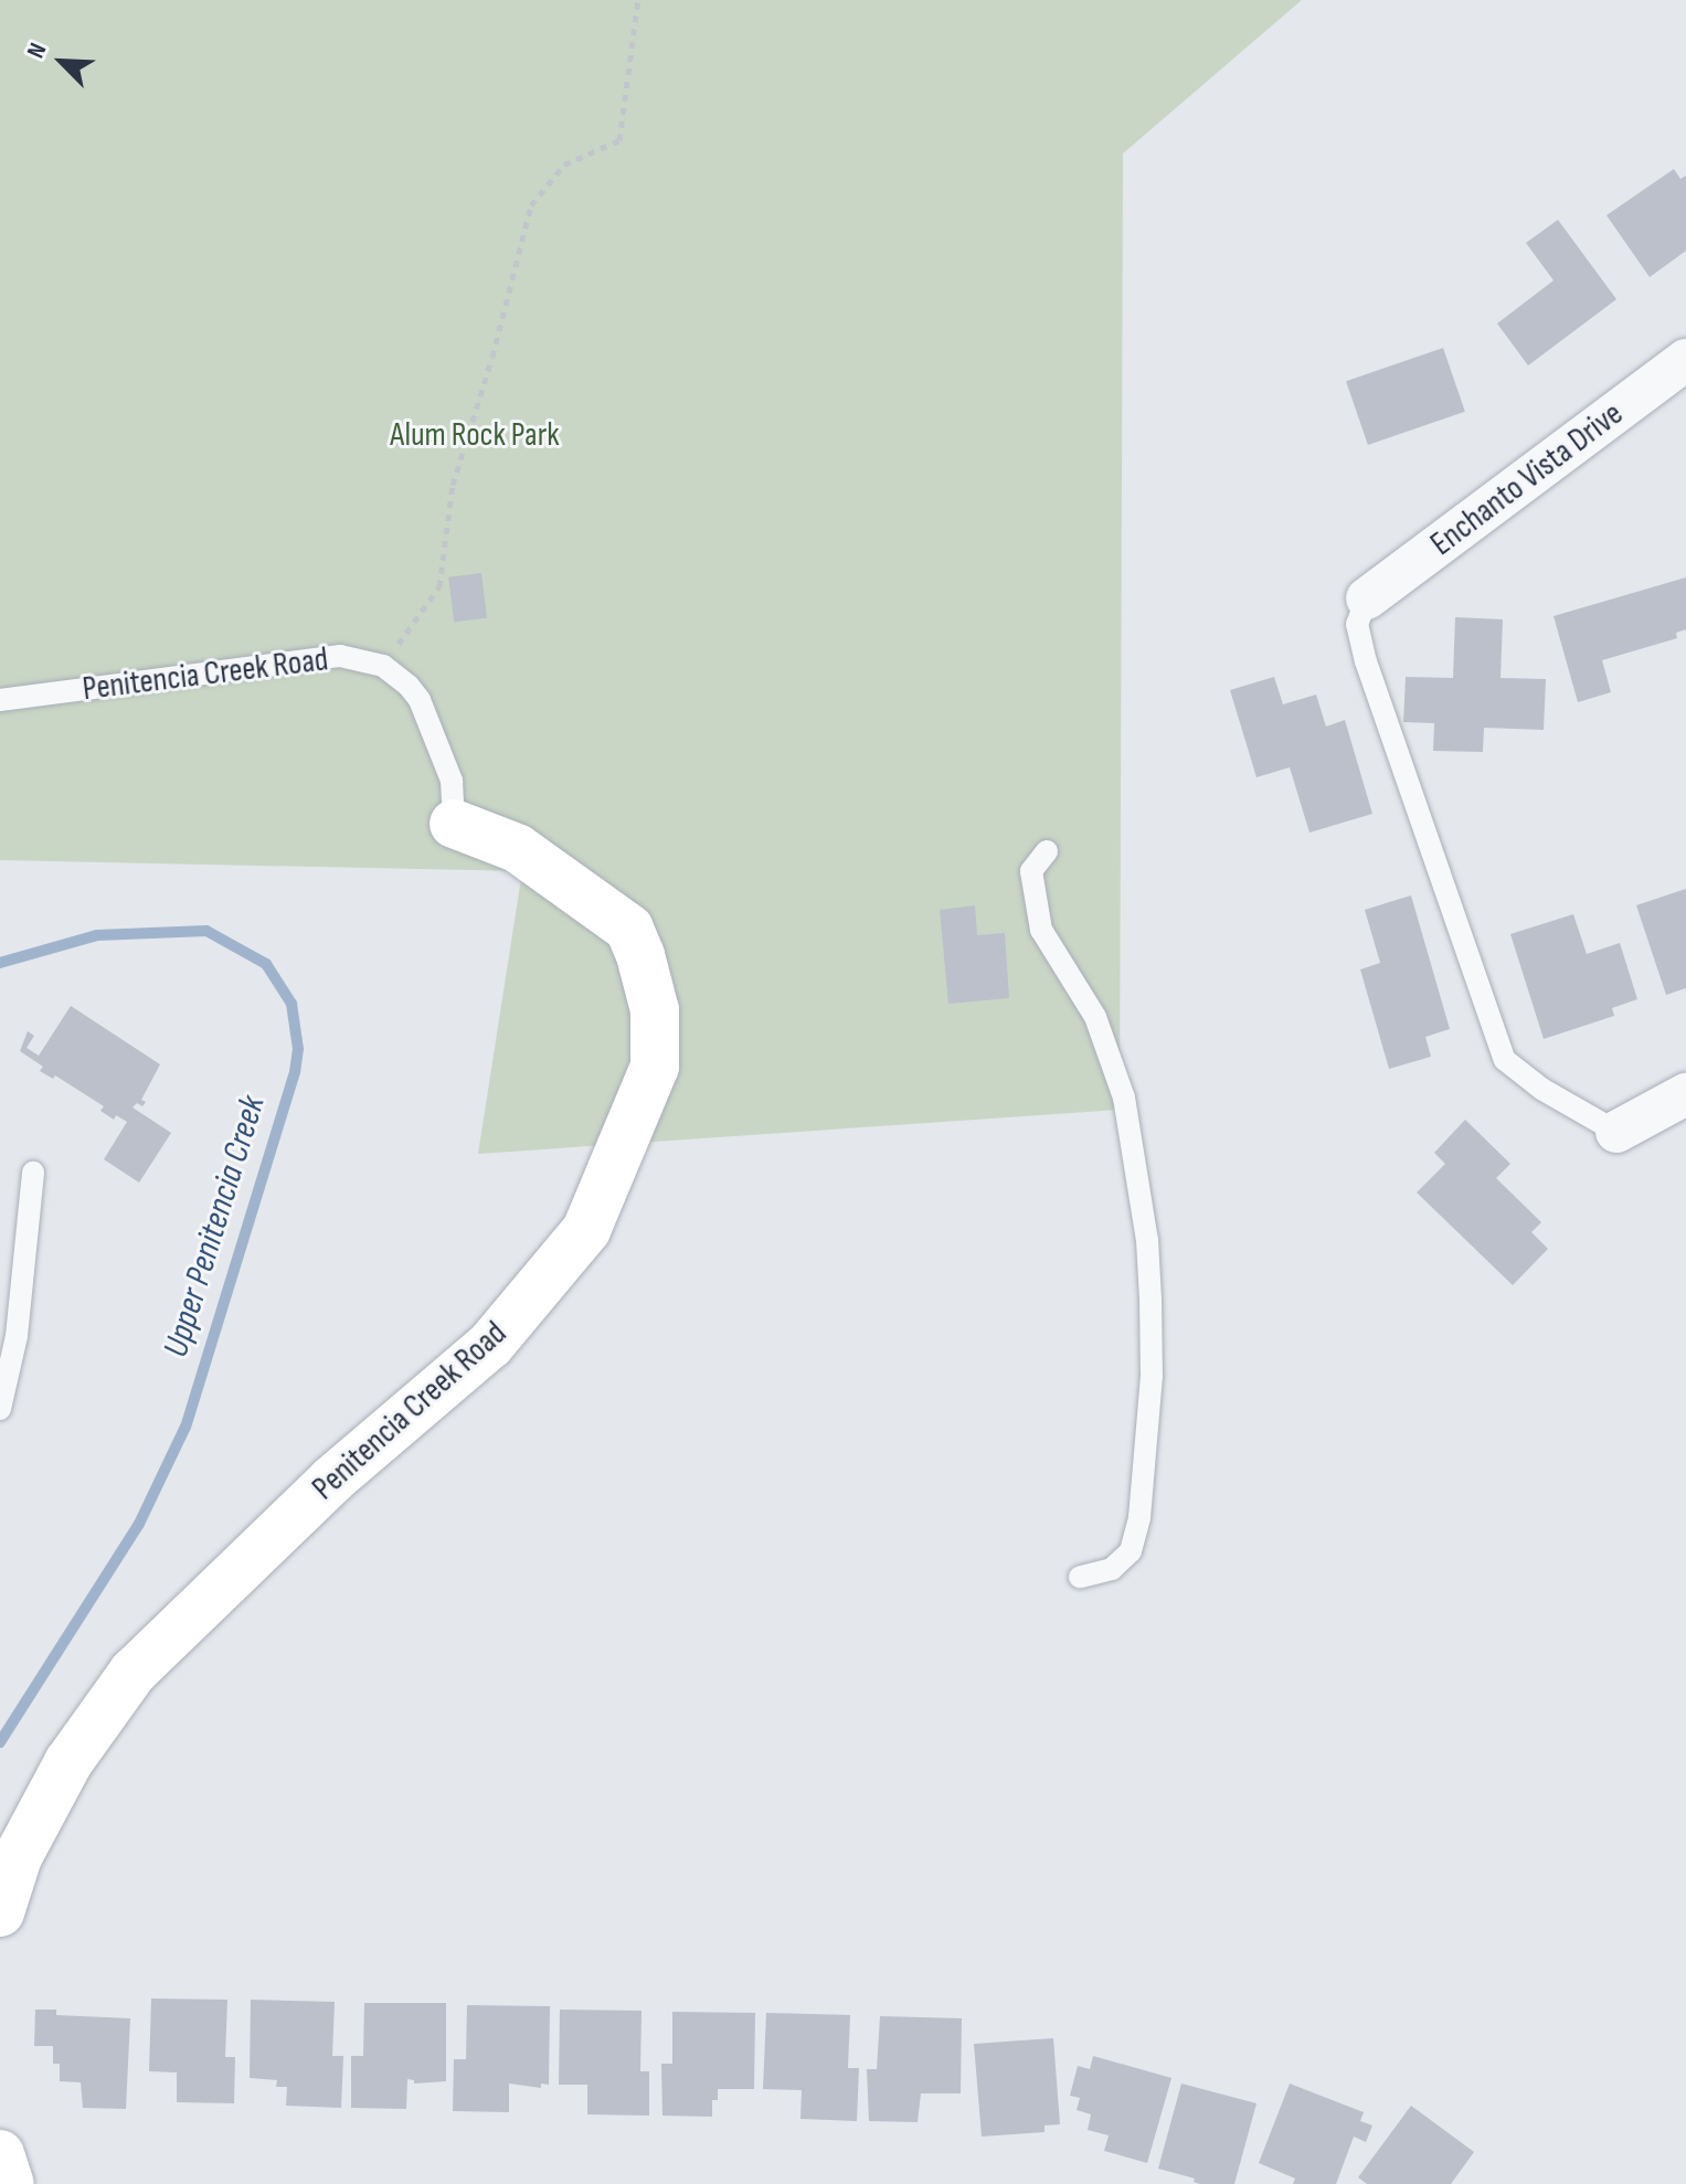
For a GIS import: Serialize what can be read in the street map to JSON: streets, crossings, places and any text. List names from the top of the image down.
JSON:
{
  "streets": {
    "street": ["Enchanto Vista Drive", "Penitencia Creek Road"]
  },
  "water": ["Upper Penitencia Creek"],
  "parks": ["Alum Rock Park"],
  "north": "top left"
}
